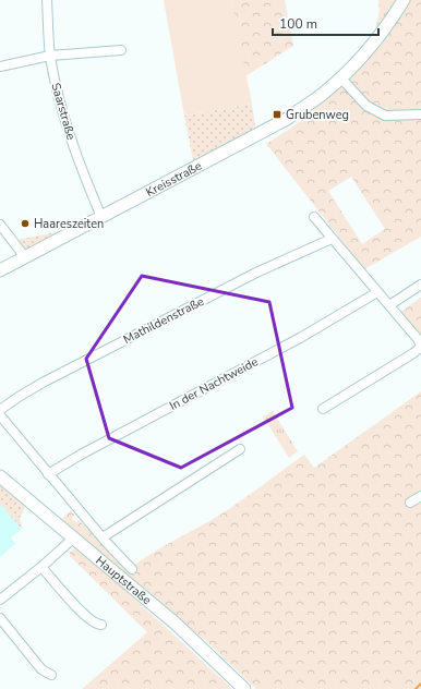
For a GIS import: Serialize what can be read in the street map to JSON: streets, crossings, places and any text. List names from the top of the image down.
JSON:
{
  "streets": {
    "street": [
      "Saarstraße",
      "Kreisstraße",
      "Mathildenstraße",
      "In der Nachtweide",
      "Hauptstraße"
    ]
  },
  "crossings": [
    ["Saarstraße", "Kreisstraße"]
  ],
  "places": {
    "transit": ["Grubenweg"],
    "other": ["Haareszeiten"]
  },
  "scale_bar": "100 m"
}
